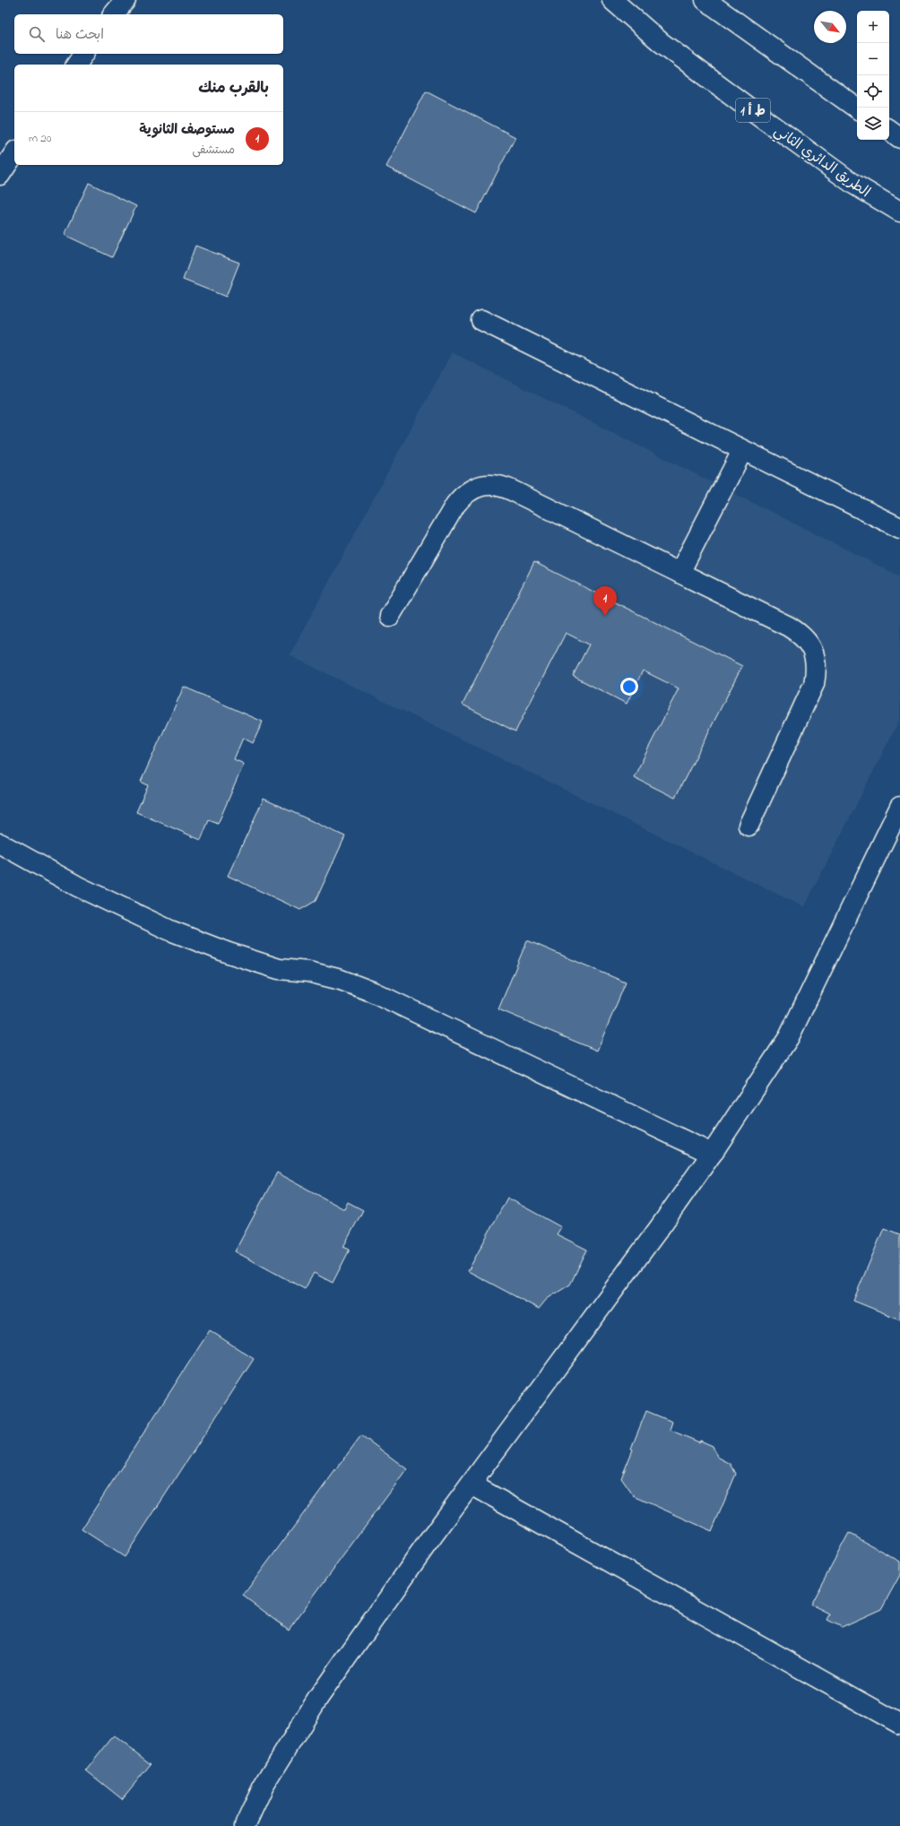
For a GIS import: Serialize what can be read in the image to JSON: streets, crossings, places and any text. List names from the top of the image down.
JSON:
{
  "streets": {
    "main road": ["ط أ 1", "الطريق الدائري الثاني"]
  },
  "north": "bottom right",
  "page": {
    "map_buttons": ["+", "−"],
    "search": "ابحث هنا",
    "heading": "بالقرب منك",
    "list": [
      {
        "mark": "1",
        "name": "مستوصف الثانوية",
        "note": "مستشفى",
        "value": "20 m"
      }
    ],
    "pins": "1"
  }
}
